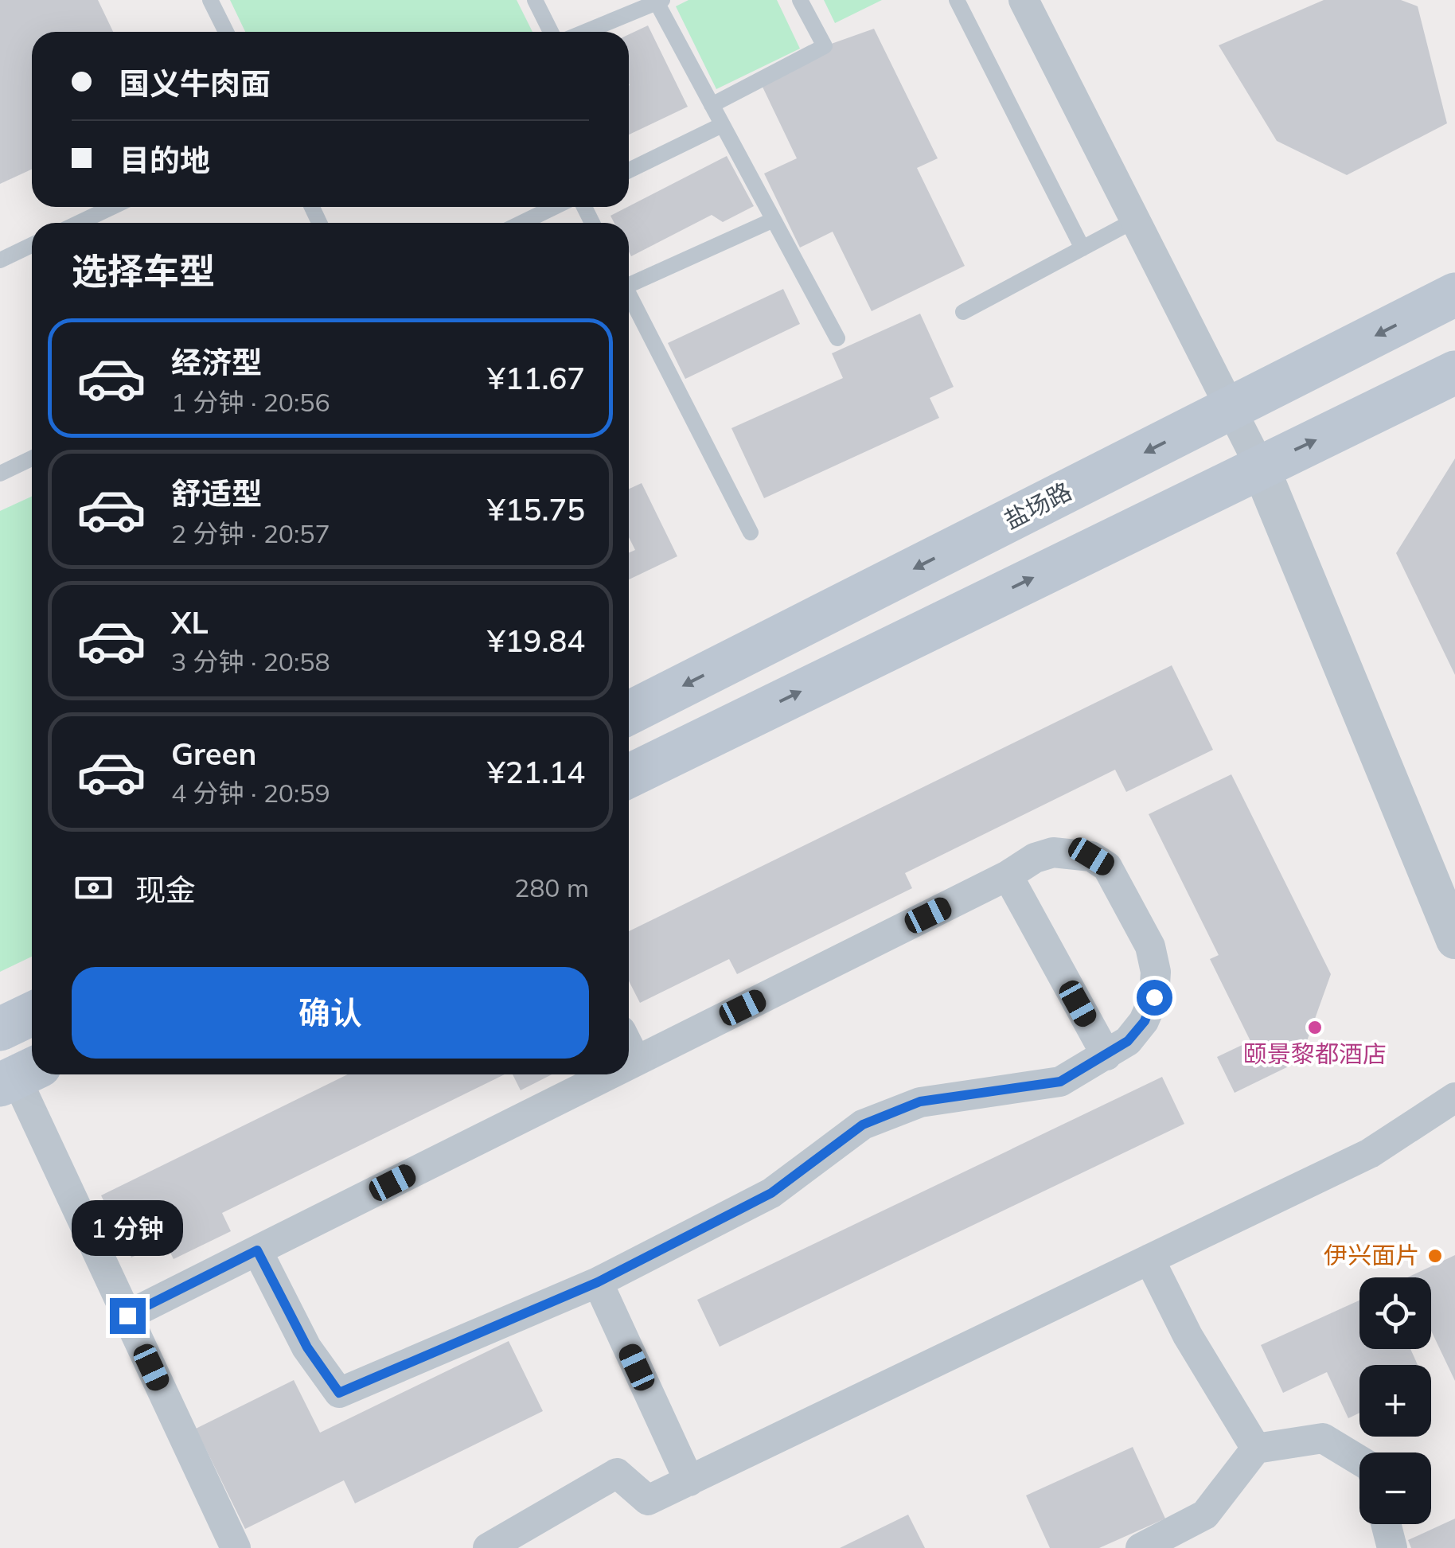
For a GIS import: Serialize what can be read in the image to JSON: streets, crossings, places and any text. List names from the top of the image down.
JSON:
{
  "streets": {
    "main road": ["盐场路"]
  },
  "places": ["颐景黎都酒店", "伊兴面片"],
  "page": {
    "banner": ["国义牛肉面", "目的地"],
    "heading": "选择车型",
    "list": [
      {
        "name": "经济型",
        "note": "1 分钟 · 20:56",
        "value": "¥11.67"
      },
      {
        "name": "舒适型",
        "note": "2 分钟 · 20:57",
        "value": "¥15.75"
      },
      {
        "name": "XL",
        "note": "3 分钟 · 20:58",
        "value": "¥19.84"
      },
      {
        "name": "Green",
        "note": "4 分钟 · 20:59",
        "value": "¥21.14"
      }
    ],
    "pay": ["现金", "280 m"],
    "buttons": "确认",
    "bubble": "1 分钟",
    "map_buttons": ["+", "−"]
  }
}
